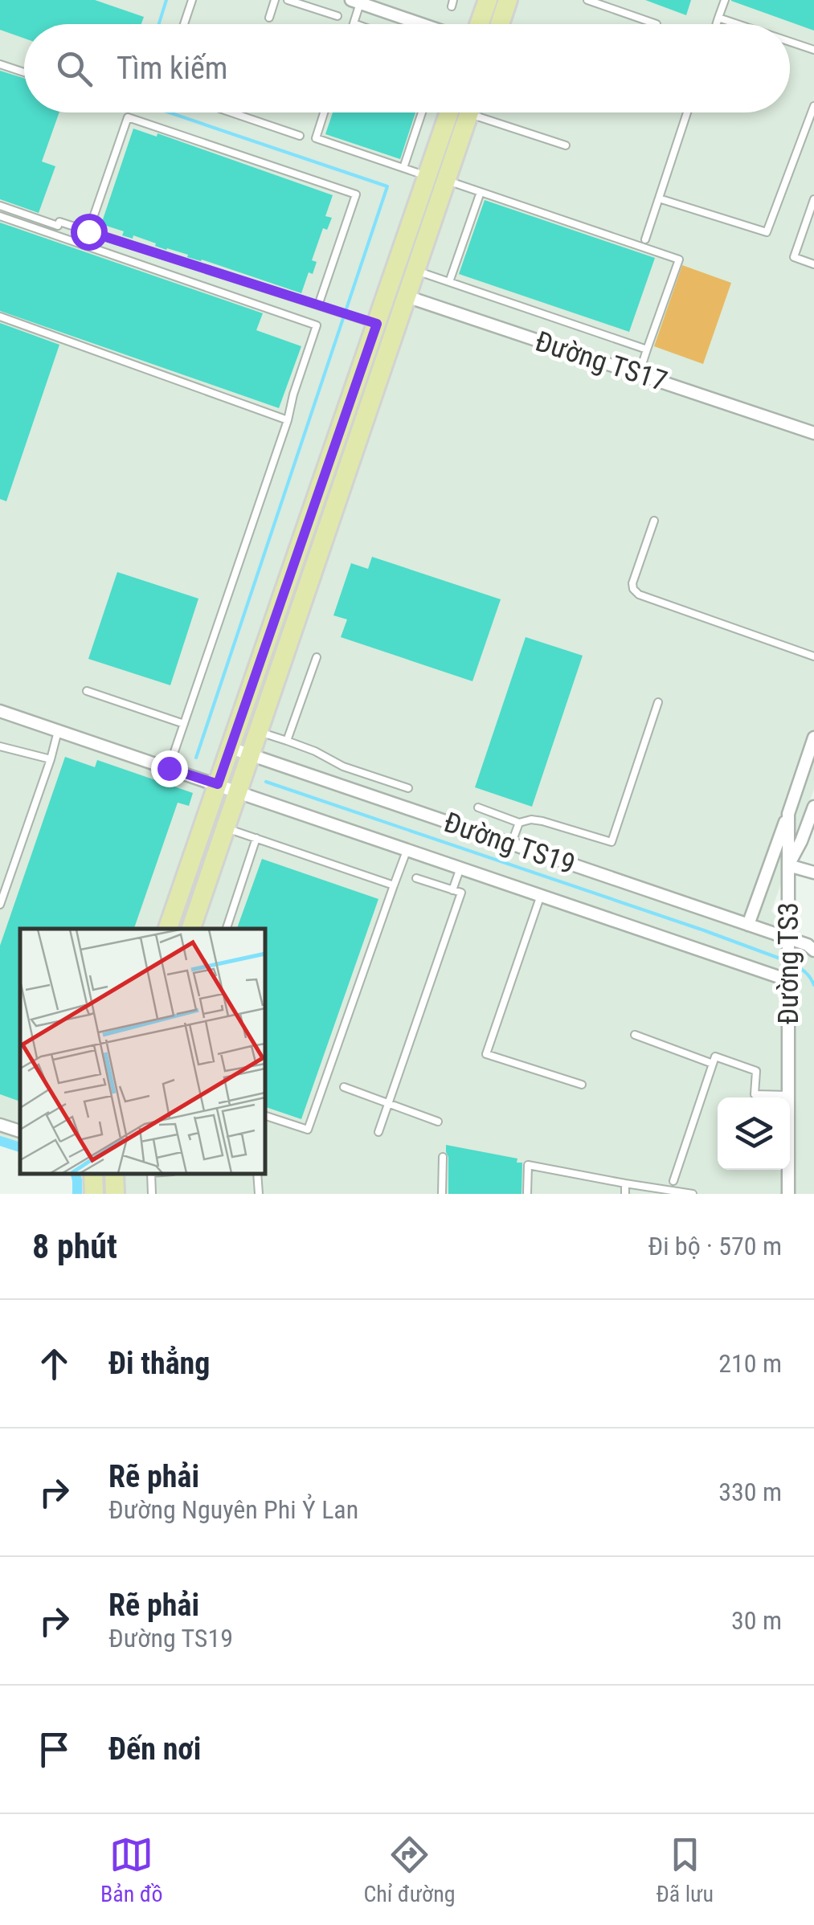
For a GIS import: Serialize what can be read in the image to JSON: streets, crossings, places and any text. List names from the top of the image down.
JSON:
{
  "streets": {
    "street": ["Đường TS17", "Đường TS19", "Đường TS3"]
  },
  "crossings": [
    ["Đường TS19", "Đường TS3"]
  ],
  "page": {
    "search": "Tìm kiếm",
    "heading": ["8 phút", "Đi bộ · 570 m"],
    "list": [
      ["Đi thẳng", "210 m"],
      ["Rẽ phải", "Đường Nguyên Phi Ỷ Lan", "330 m"],
      ["Rẽ phải", "Đường TS19", "30 m"],
      "Đến nơi"
    ],
    "nav": ["Bản đồ", "Chỉ đường", "Đã lưu"]
  }
}
